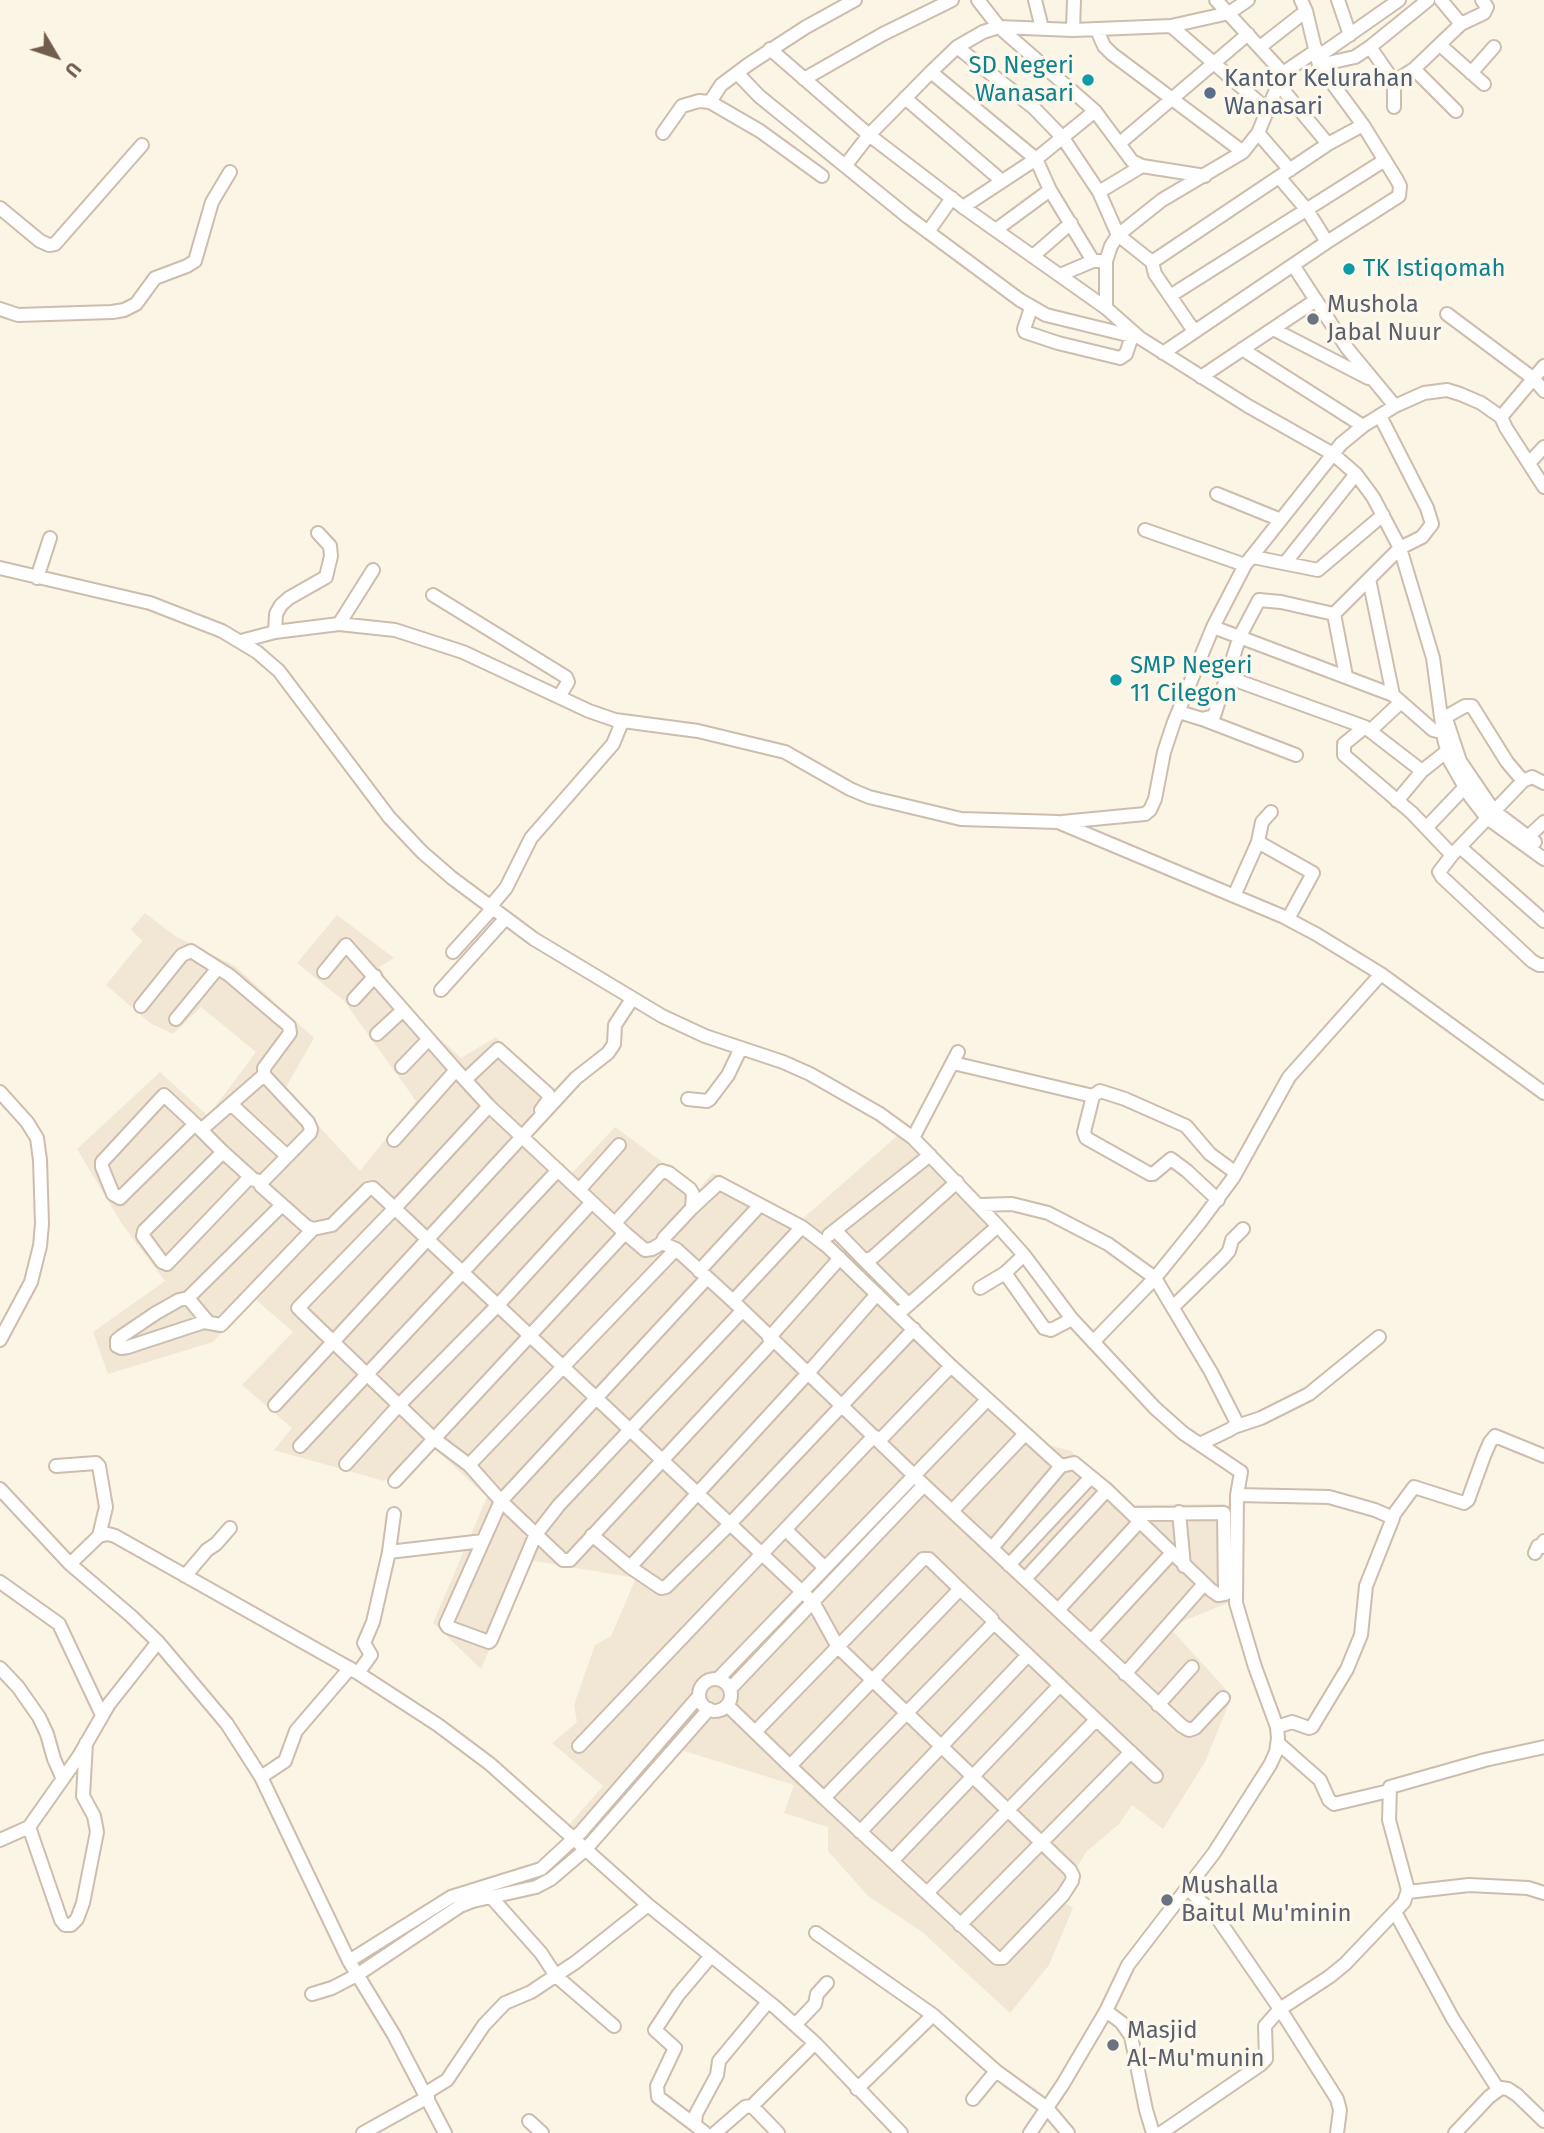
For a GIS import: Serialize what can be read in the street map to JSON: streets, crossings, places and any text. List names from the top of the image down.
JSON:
{
  "places": [
    "SD Negeri Wanasari",
    "Kantor Kelurahan Wanasari",
    "TK Istiqomah",
    "Mushola Jabal Nuur",
    "SMP Negeri 11 Cilegon",
    "Mushalla Baitul Mu'minin",
    "Masjid Al-Mu'munin"
  ],
  "north": "bottom right"
}
